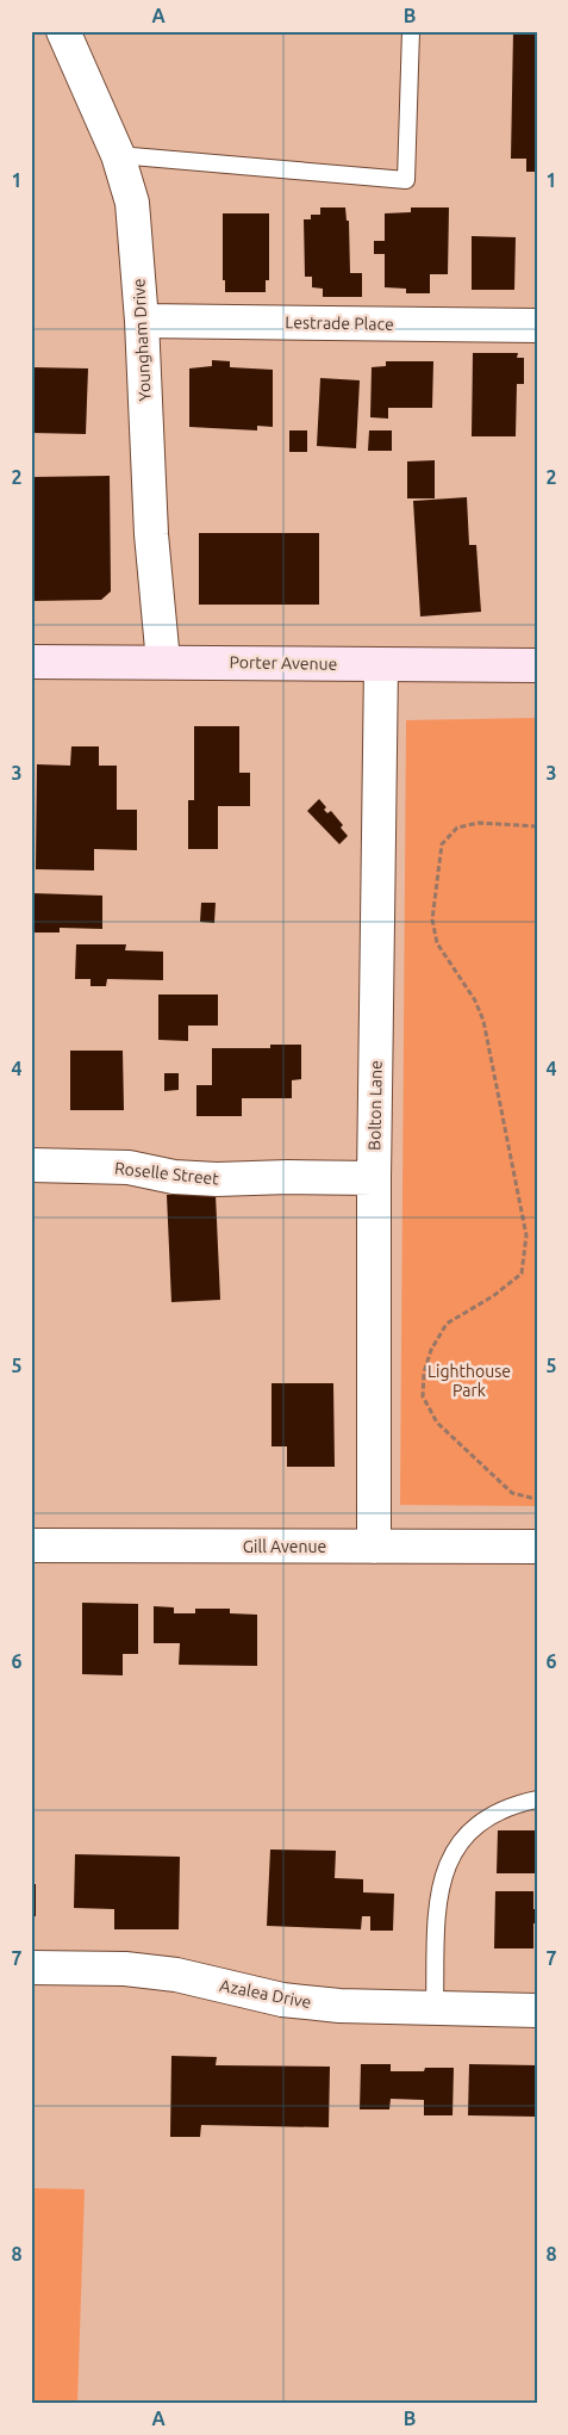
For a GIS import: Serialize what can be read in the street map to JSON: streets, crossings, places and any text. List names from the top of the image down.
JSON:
{
  "streets": {
    "main road": ["Porter Avenue"],
    "street": [
      "Lestrade Place",
      "Youngham Drive",
      "Bolton Lane",
      "Roselle Street",
      "Gill Avenue",
      "Azalea Drive"
    ]
  },
  "crossings": [
    ["Lestrade Place", "Youngham Drive"],
    ["Youngham Drive", "Porter Avenue"],
    ["Porter Avenue", "Bolton Lane"],
    ["Bolton Lane", "Roselle Street"],
    ["Bolton Lane", "Gill Avenue"]
  ],
  "parks": ["Lighthouse Park"],
  "grid": {
    "columns": ["A", "B"],
    "rows": [
      "1",
      "2",
      "3",
      "4",
      "5",
      "6",
      "7",
      "8"
    ]
  }
}
